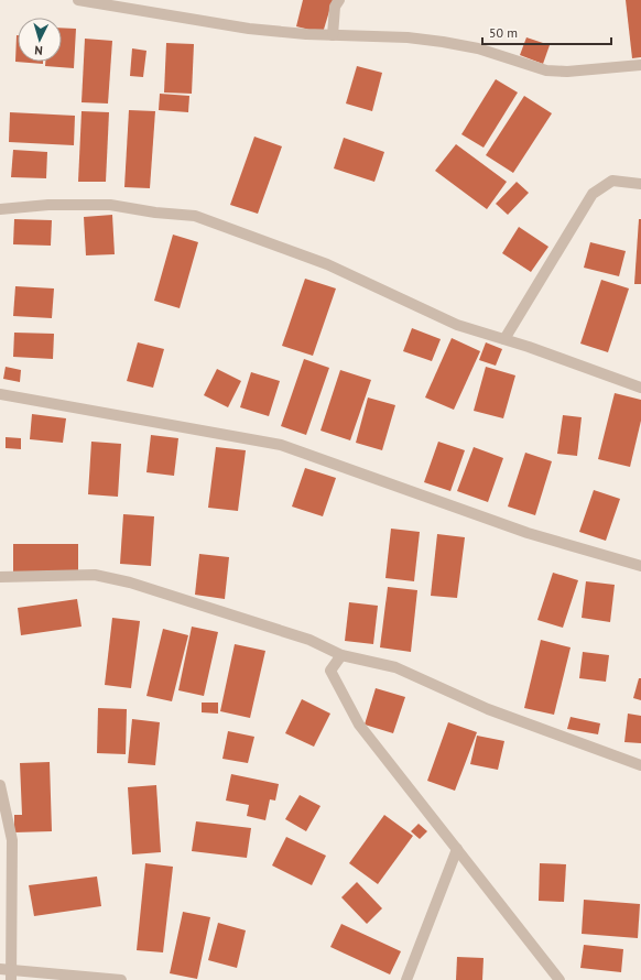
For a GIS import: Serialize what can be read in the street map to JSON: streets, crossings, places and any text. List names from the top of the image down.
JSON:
{
  "scale_bar": "50 m",
  "north": "bottom"
}
